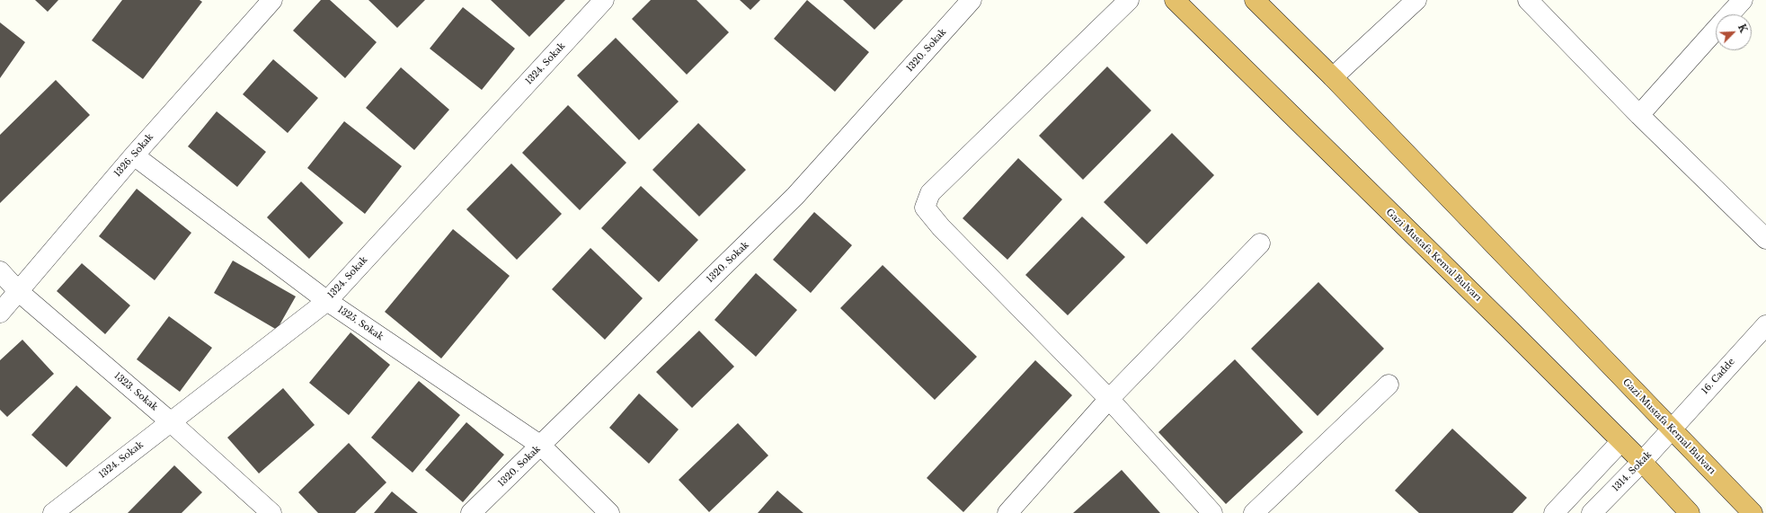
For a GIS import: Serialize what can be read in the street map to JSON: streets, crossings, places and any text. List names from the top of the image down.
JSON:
{
  "streets": {
    "highway": ["Gazi Mustafa Kemal Bulvarı"],
    "street": [
      "1320. Sokak",
      "1324. Sokak",
      "1326. Sokak",
      "1325. Sokak",
      "16. Cadde",
      "1323. Sokak",
      "1314. Sokak"
    ]
  },
  "crossings": [
    ["1320. Sokak", "1325. Sokak"],
    ["1324. Sokak", "1325. Sokak"],
    ["1324. Sokak", "1323. Sokak"],
    ["1326. Sokak", "1325. Sokak"],
    ["1326. Sokak", "1323. Sokak"],
    ["Gazi Mustafa Kemal Bulvarı", "16. Cadde"],
    ["Gazi Mustafa Kemal Bulvarı", "1314. Sokak"],
    ["16. Cadde", "1314. Sokak"]
  ],
  "north": "top right"
}
